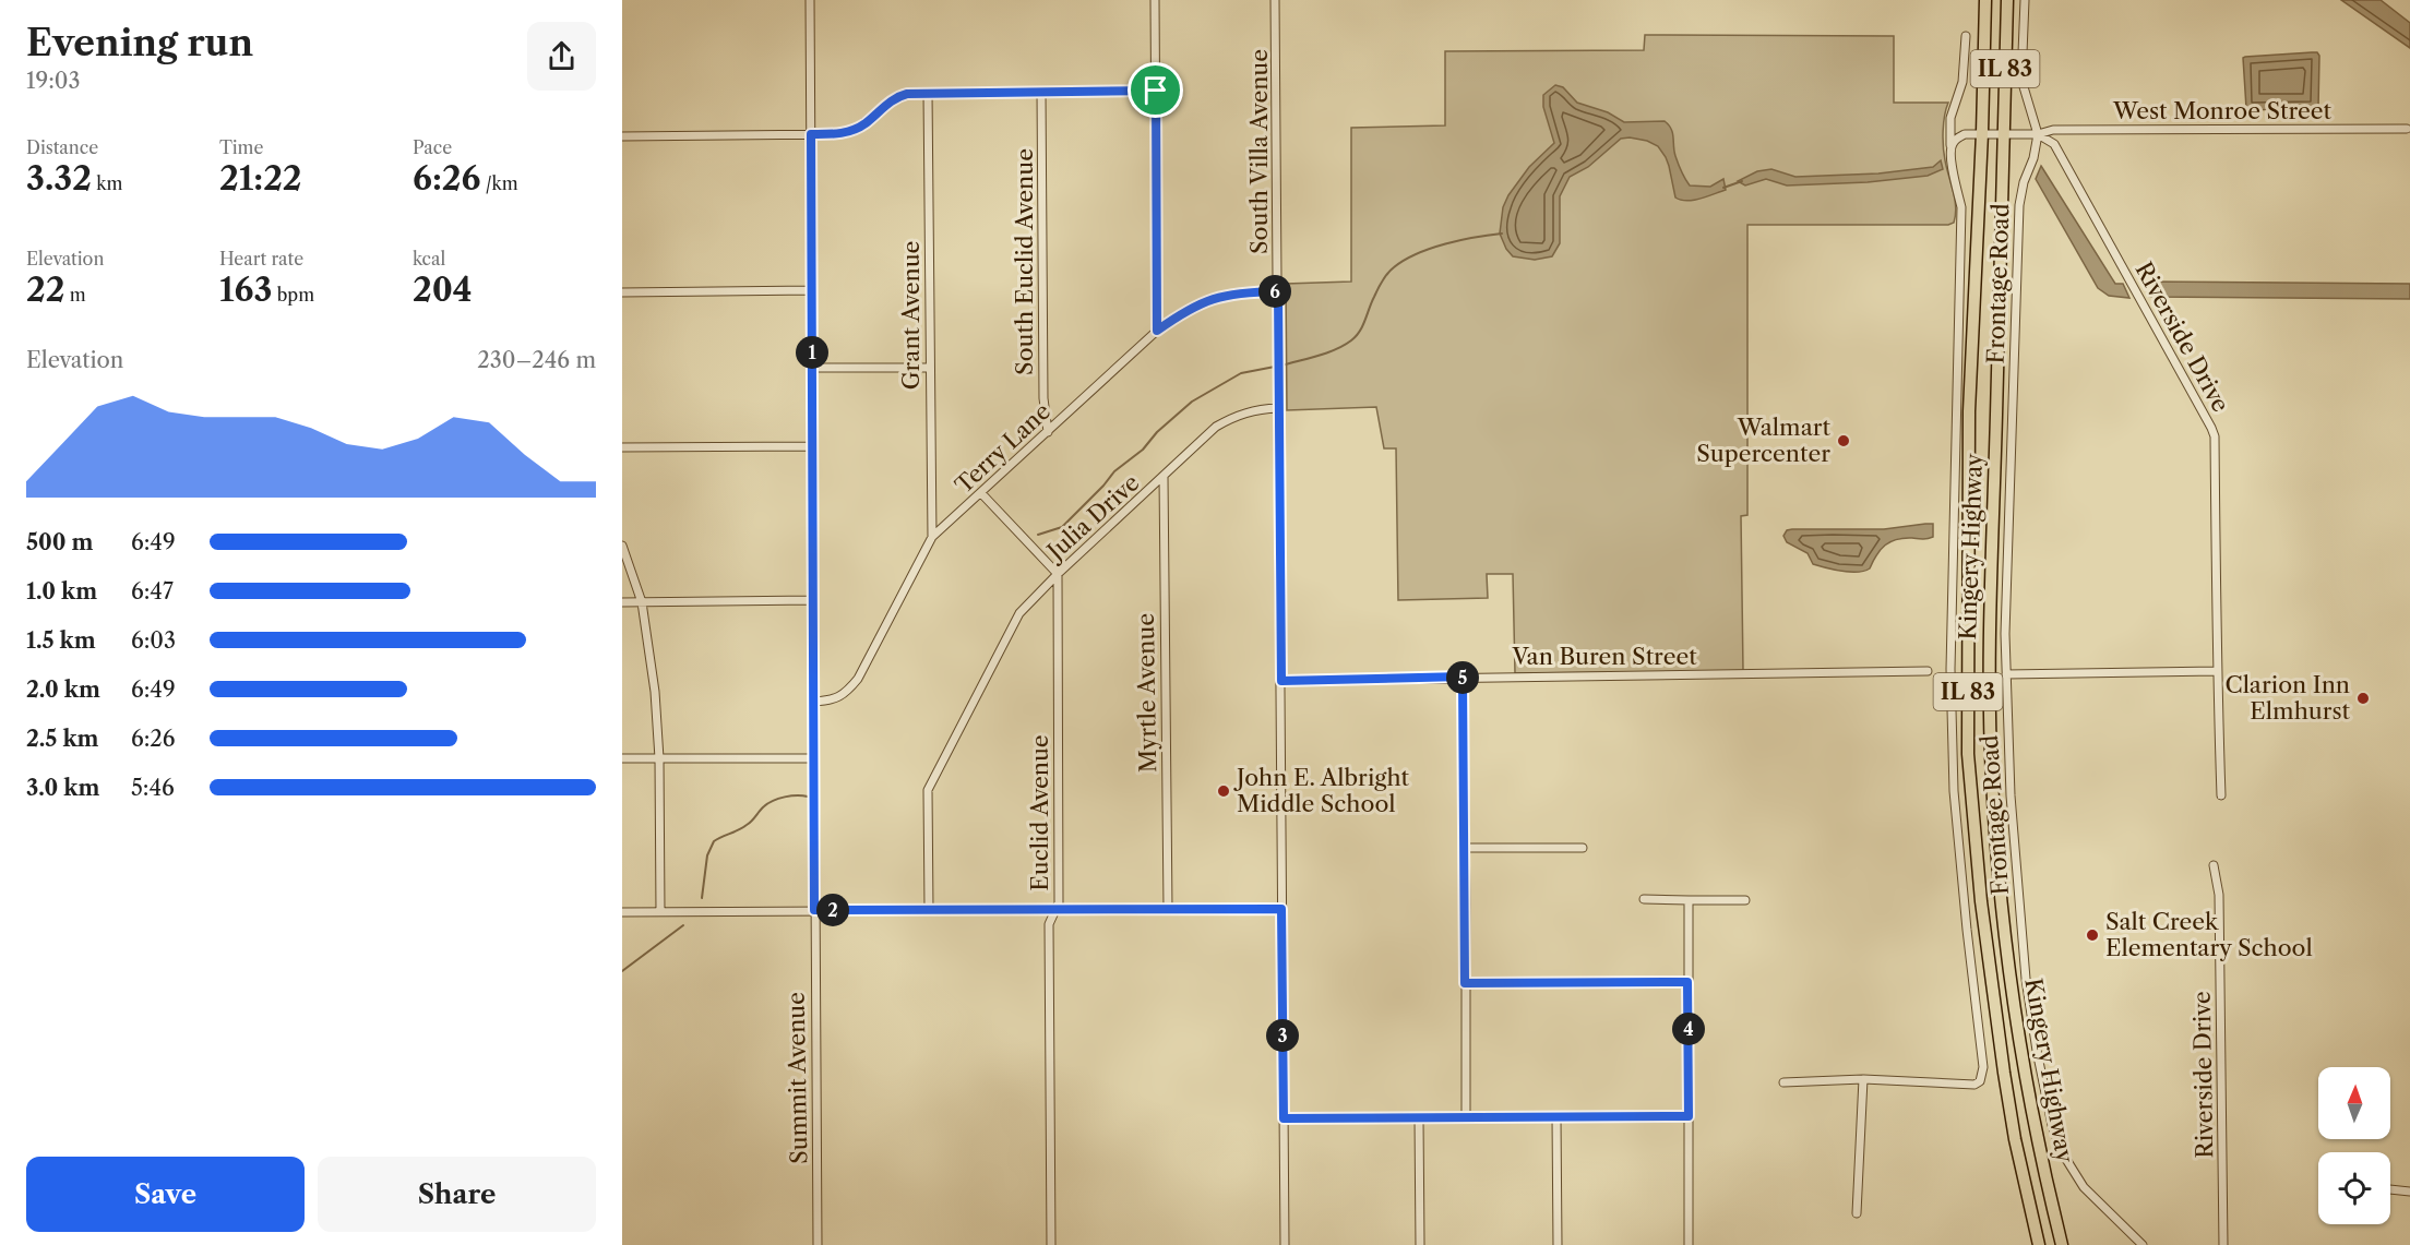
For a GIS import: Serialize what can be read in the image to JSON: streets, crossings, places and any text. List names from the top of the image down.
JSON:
{
  "streets": {
    "highway": ["IL 83", "Kingery Highway"],
    "street": [
      "West Monroe Street",
      "South Villa Avenue",
      "South Euclid Avenue",
      "Frontage Road",
      "Grant Avenue",
      "Riverside Drive",
      "Terry Lane",
      "Julia Drive",
      "Van Buren Street",
      "Myrtle Avenue",
      "Euclid Avenue",
      "Summit Avenue"
    ]
  },
  "crossings": [
    ["West Monroe Street", "Frontage Road"],
    ["West Monroe Street", "Riverside Drive"],
    ["South Villa Avenue", "Terry Lane"],
    ["South Villa Avenue", "Julia Drive"],
    ["South Villa Avenue", "Van Buren Street"],
    ["South Euclid Avenue", "Terry Lane"],
    ["Frontage Road", "Riverside Drive"],
    ["Grant Avenue", "Terry Lane"],
    ["Terry Lane", "Summit Avenue"],
    ["Julia Drive", "Myrtle Avenue"],
    ["Julia Drive", "Euclid Avenue"]
  ],
  "places": [
    "Walmart Supercenter",
    "Clarion Inn Elmhurst",
    "John E. Albright Middle School",
    "Salt Creek Elementary School"
  ],
  "north": "top",
  "page": {
    "heading": ["Evening run", "19:03"],
    "stats": [
      ["Distance", "3.32 km"],
      ["Time", "21:22"],
      ["Pace", "6:26 /km"],
      ["Elevation", "22 m"],
      ["Heart rate", "163 bpm"],
      ["kcal", "204"]
    ],
    "pins": [
      "6",
      "1",
      "5",
      "2",
      "4",
      "3"
    ],
    "chart": ["Elevation", "230–246 m"],
    "list": [
      {
        "name": "500 m",
        "note": "6:49"
      },
      {
        "name": "1.0 km",
        "note": "6:47"
      },
      {
        "name": "1.5 km",
        "note": "6:03"
      },
      {
        "name": "2.0 km",
        "note": "6:49"
      },
      {
        "name": "2.5 km",
        "note": "6:26"
      },
      {
        "name": "3.0 km",
        "note": "5:46"
      }
    ],
    "buttons": ["Save", "Share"]
  }
}
